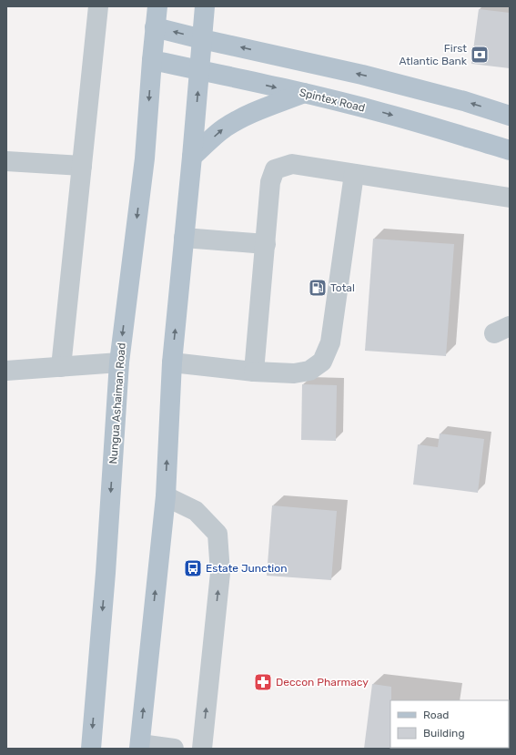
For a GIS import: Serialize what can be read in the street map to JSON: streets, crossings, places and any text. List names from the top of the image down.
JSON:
{
  "streets": {
    "main road": ["Spintex Road", "Nungua Ashaiman Road"]
  },
  "crossings": [
    ["Spintex Road", "Nungua Ashaiman Road"]
  ],
  "places": {
    "bank": ["First Atlantic Bank"],
    "fuel station": ["Total"],
    "bus stop": ["Estate Junction"],
    "pharmacy": ["Deccon Pharmacy"]
  },
  "legend": ["Road", "Building"]
}
